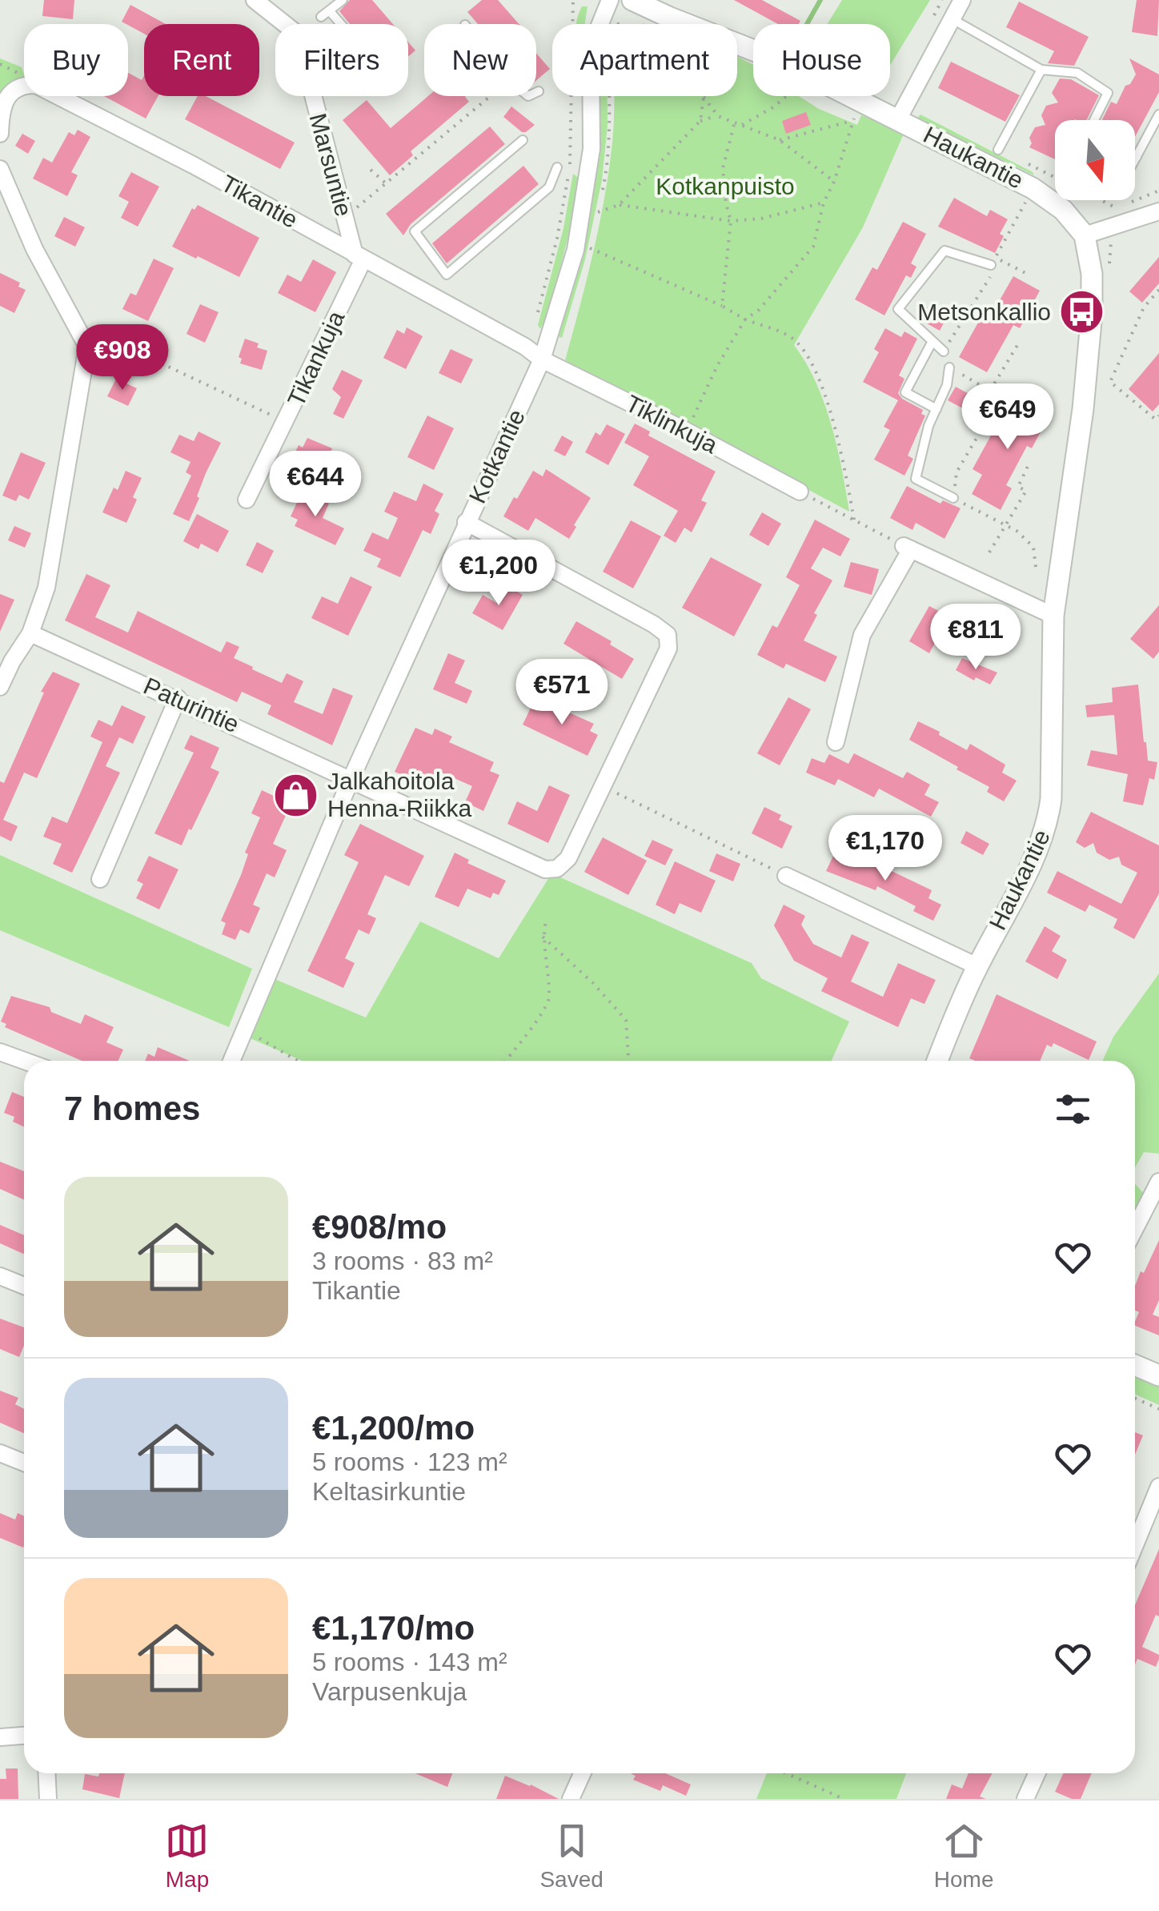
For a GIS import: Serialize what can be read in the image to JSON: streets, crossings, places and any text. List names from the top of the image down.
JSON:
{
  "streets": {
    "street": [
      "Haukantie",
      "Marsuntie",
      "Tikantie",
      "Tikankuja",
      "Tiklinkuja",
      "Kotkantie",
      "Paturintie"
    ]
  },
  "crossings": [
    ["Marsuntie", "Tikantie"],
    ["Marsuntie", "Tikankuja"],
    ["Tikantie", "Tikankuja"],
    ["Tikantie", "Tiklinkuja"],
    ["Tikantie", "Kotkantie"],
    ["Tiklinkuja", "Kotkantie"],
    ["Kotkantie", "Paturintie"]
  ],
  "parks": ["Kotkanpuisto"],
  "places": {
    "bus stop": ["Metsonkallio"],
    "shop": ["Jalkahoitola Henna-Riikka"]
  },
  "north": "bottom",
  "page": {
    "chip": [
      "Buy",
      "Rent",
      "Filters",
      "New",
      "Apartment",
      "House"
    ],
    "price": [
      "€908",
      "€649",
      "€644",
      "€1,200",
      "€811",
      "€571",
      "€1,170"
    ],
    "heading": "7 homes",
    "list": [
      {
        "name": "€908/mo",
        "note": "3 rooms · 83 m² · Tikantie"
      },
      {
        "name": "€1,200/mo",
        "note": "5 rooms · 123 m² · Keltasirkuntie"
      },
      {
        "name": "€1,170/mo",
        "note": "5 rooms · 143 m² · Varpusenkuja"
      }
    ],
    "tabs": ["Map", "Saved", "Home"]
  }
}
